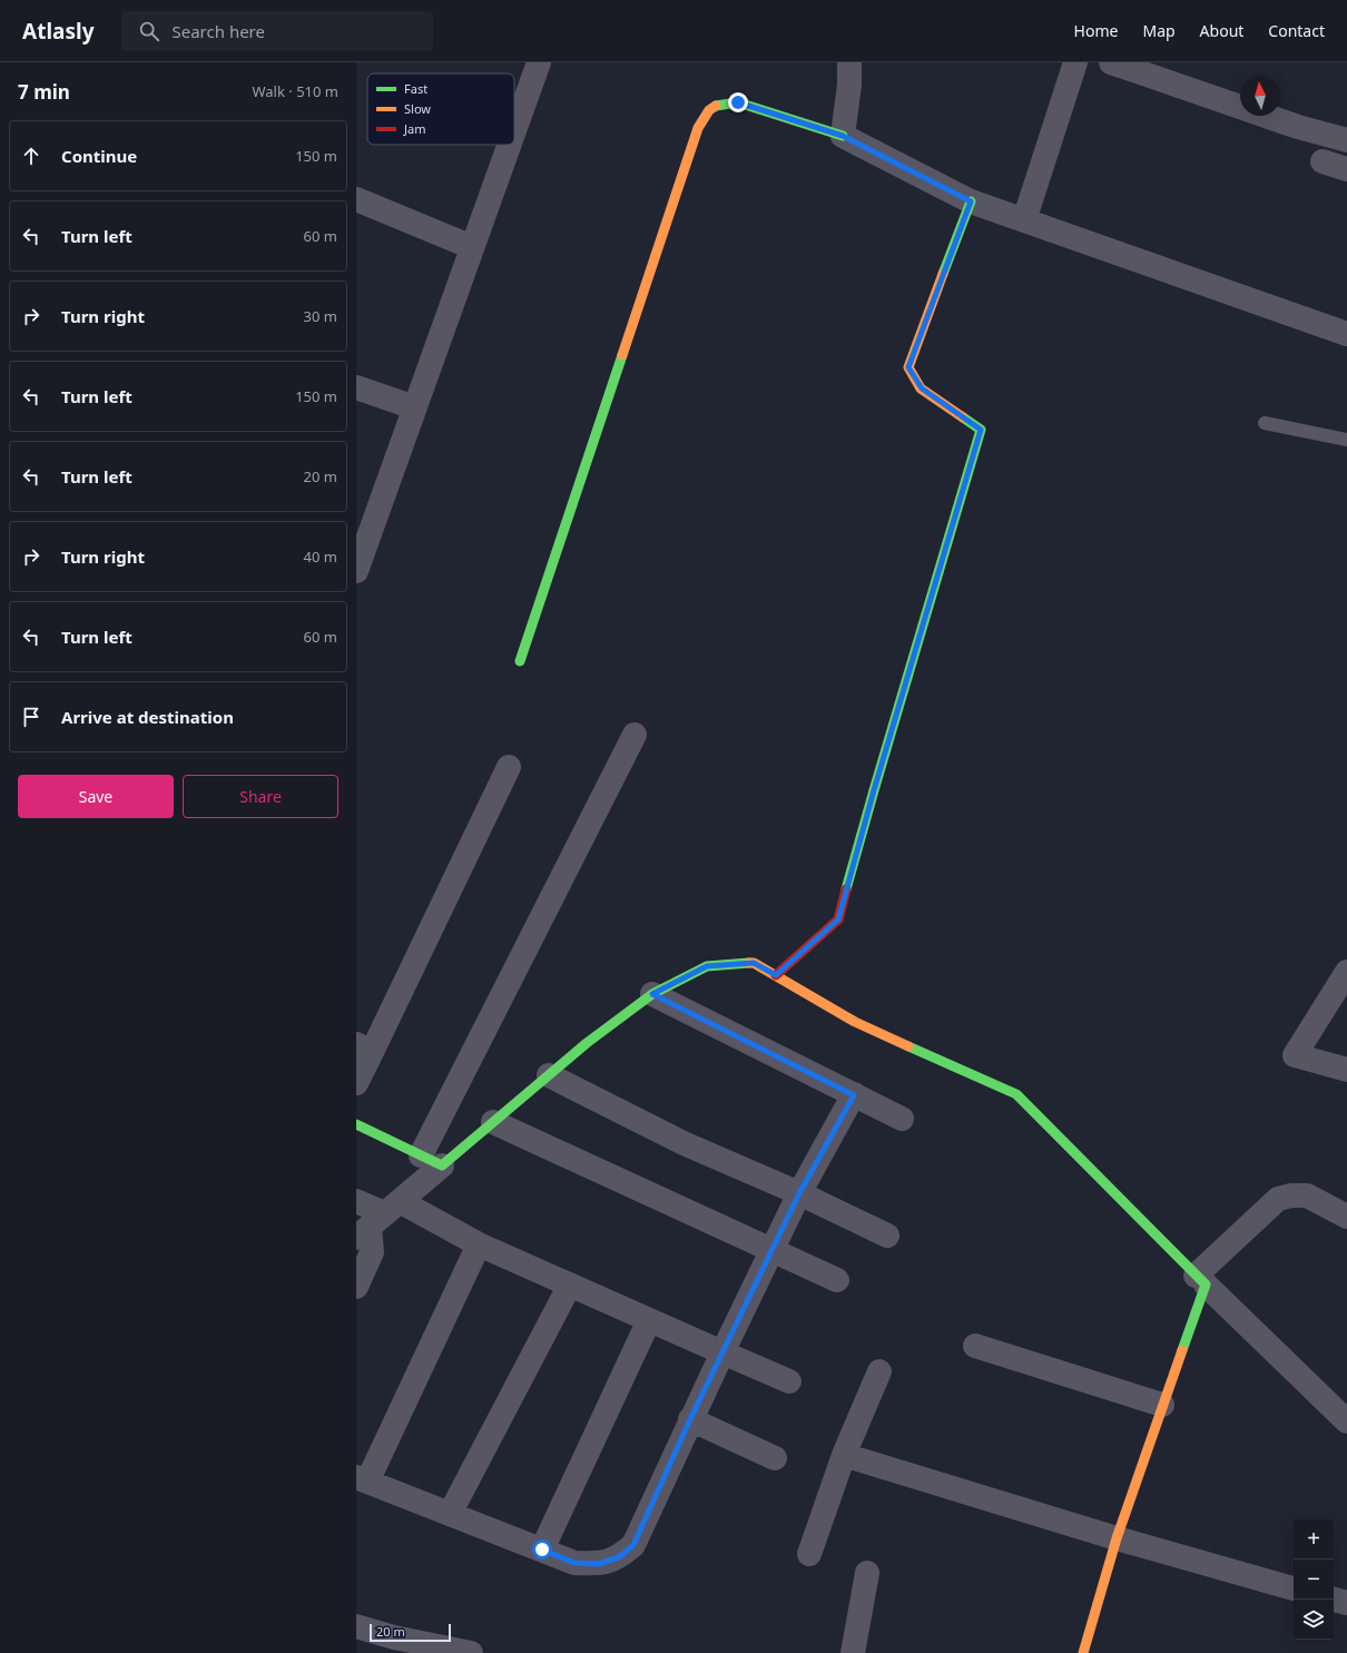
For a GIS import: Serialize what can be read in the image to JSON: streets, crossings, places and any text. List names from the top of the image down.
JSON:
{
  "legend": ["Fast", "Slow", "Jam"],
  "scale_bar": "20 m",
  "north": "top",
  "page": {
    "header": "Atlasly",
    "search": "Search here",
    "nav": [
      "Home",
      "Map",
      "About",
      "Contact"
    ],
    "heading": ["7 min", "Walk · 510 m"],
    "list": [
      ["Continue", "150 m"],
      ["Turn left", "60 m"],
      ["Turn right", "30 m"],
      ["Turn left", "150 m"],
      ["Turn left", "20 m"],
      ["Turn right", "40 m"],
      ["Turn left", "60 m"],
      "Arrive at destination"
    ],
    "buttons": ["Save", "Share"],
    "map_buttons": ["+", "−"],
    "scale": "20 m"
  }
}
